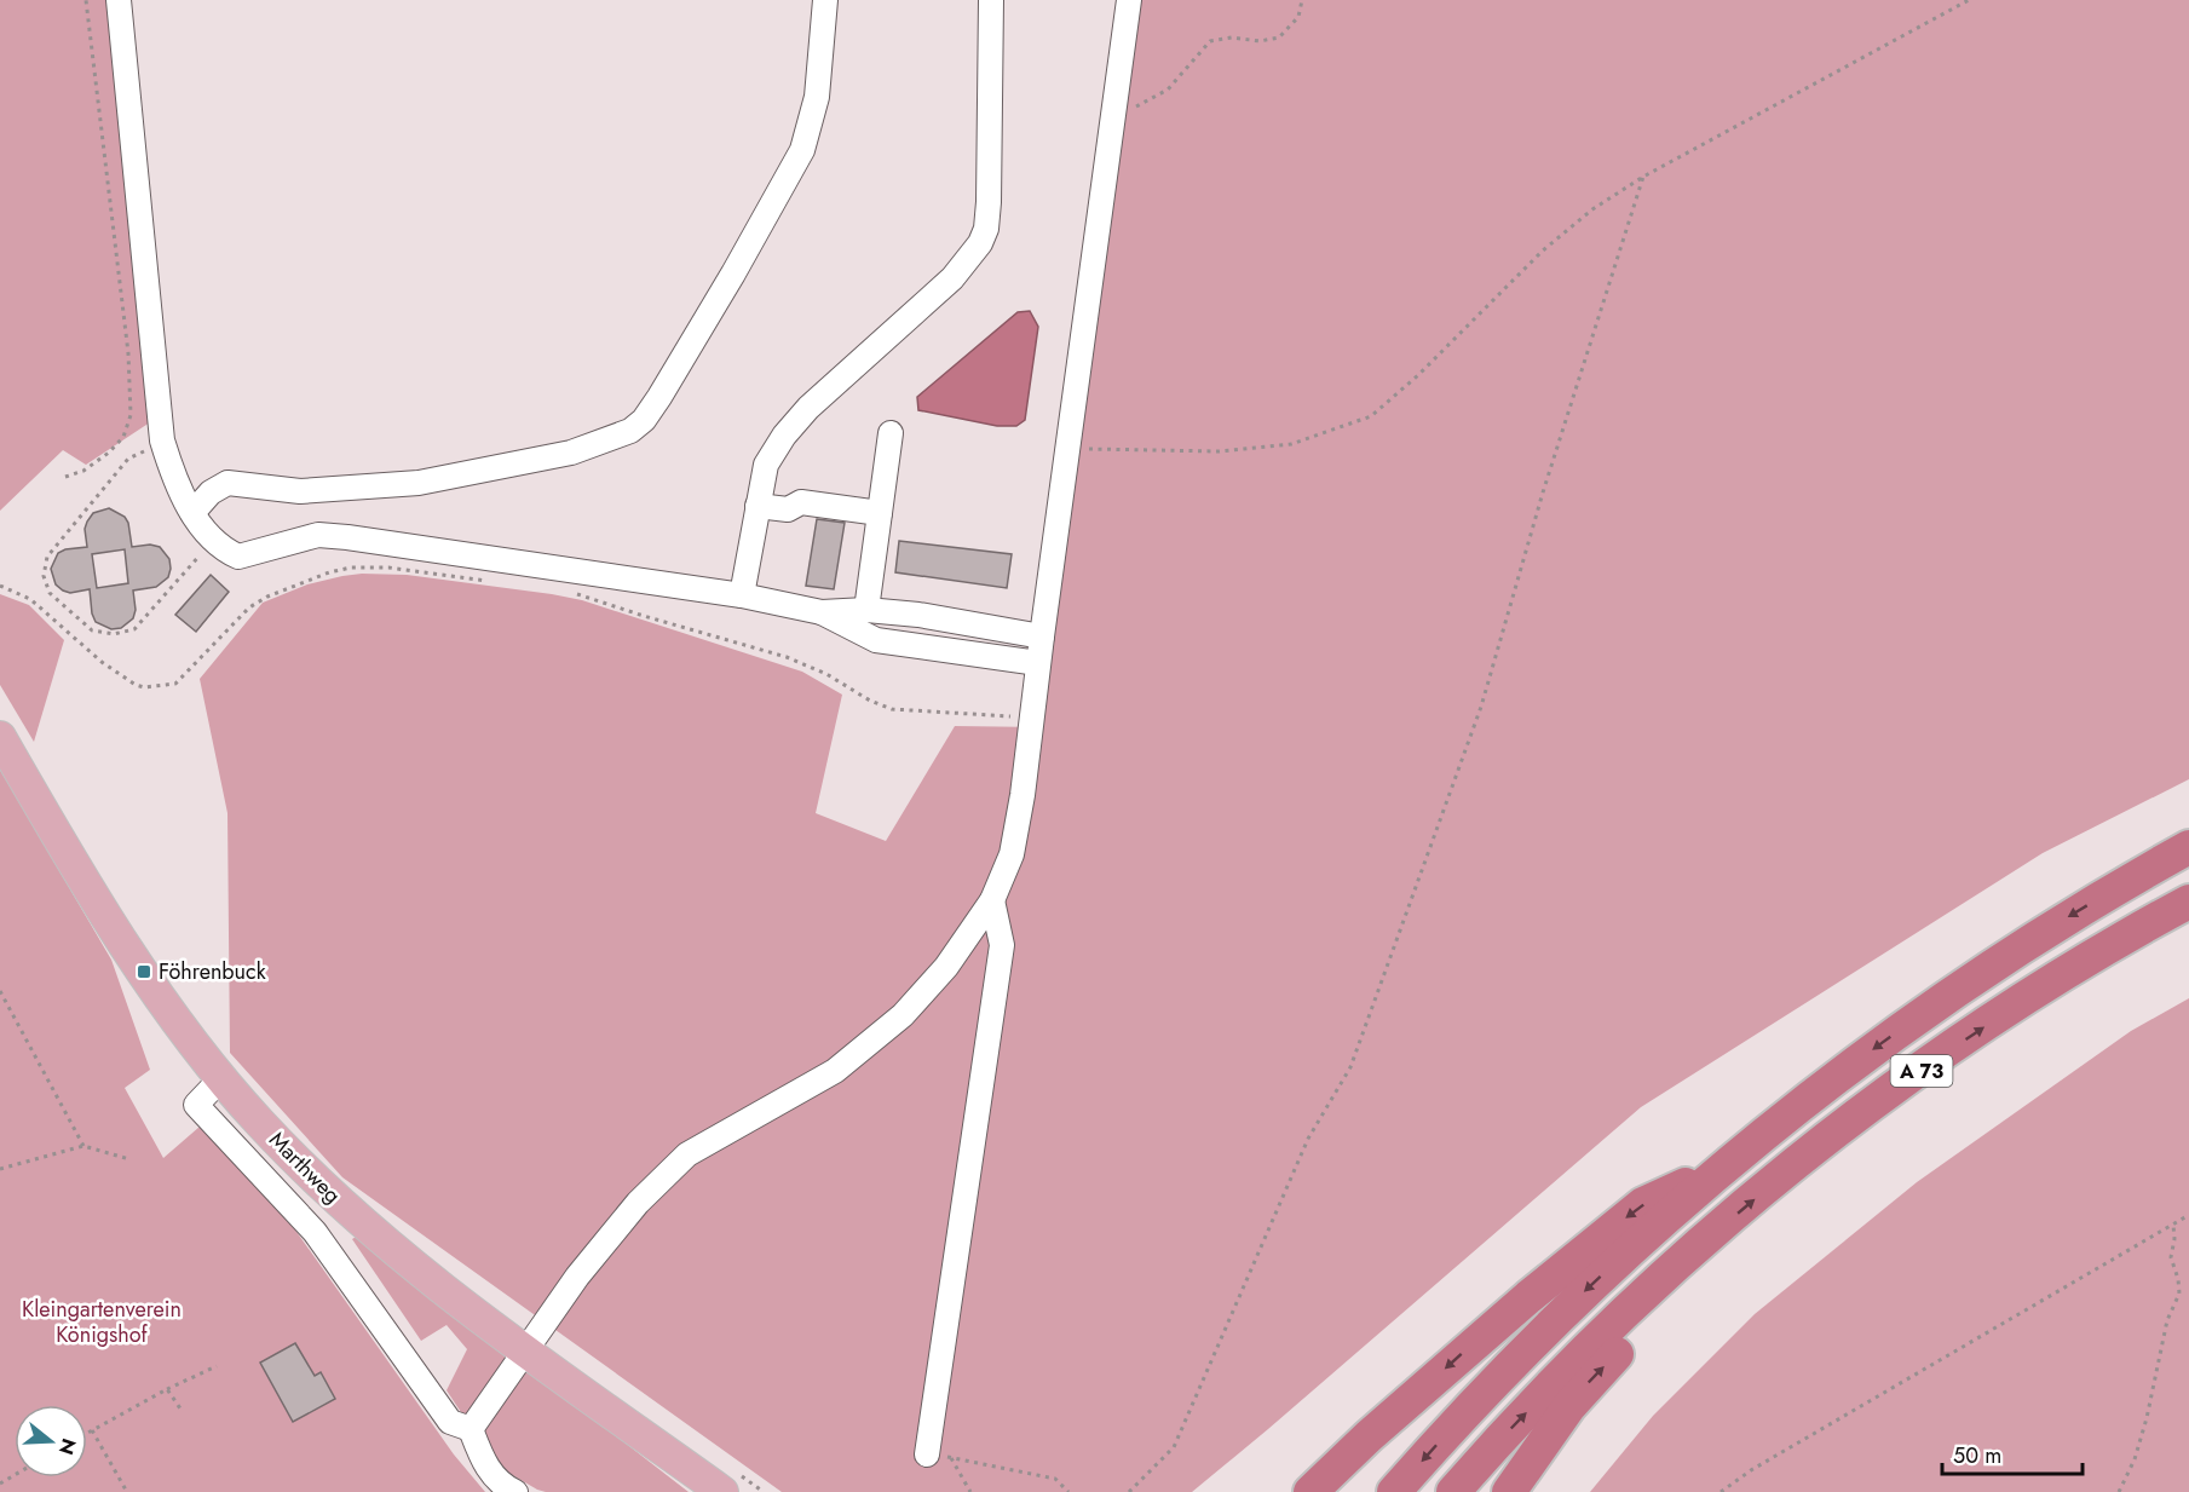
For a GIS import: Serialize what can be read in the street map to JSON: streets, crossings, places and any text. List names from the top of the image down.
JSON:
{
  "streets": {
    "highway": ["A 73"],
    "main road": ["Marthweg"]
  },
  "parks": ["Kleingartenverein Königshof"],
  "places": {
    "transit": ["Föhrenbuck"]
  },
  "scale_bar": "50 m",
  "north": "right"
}
